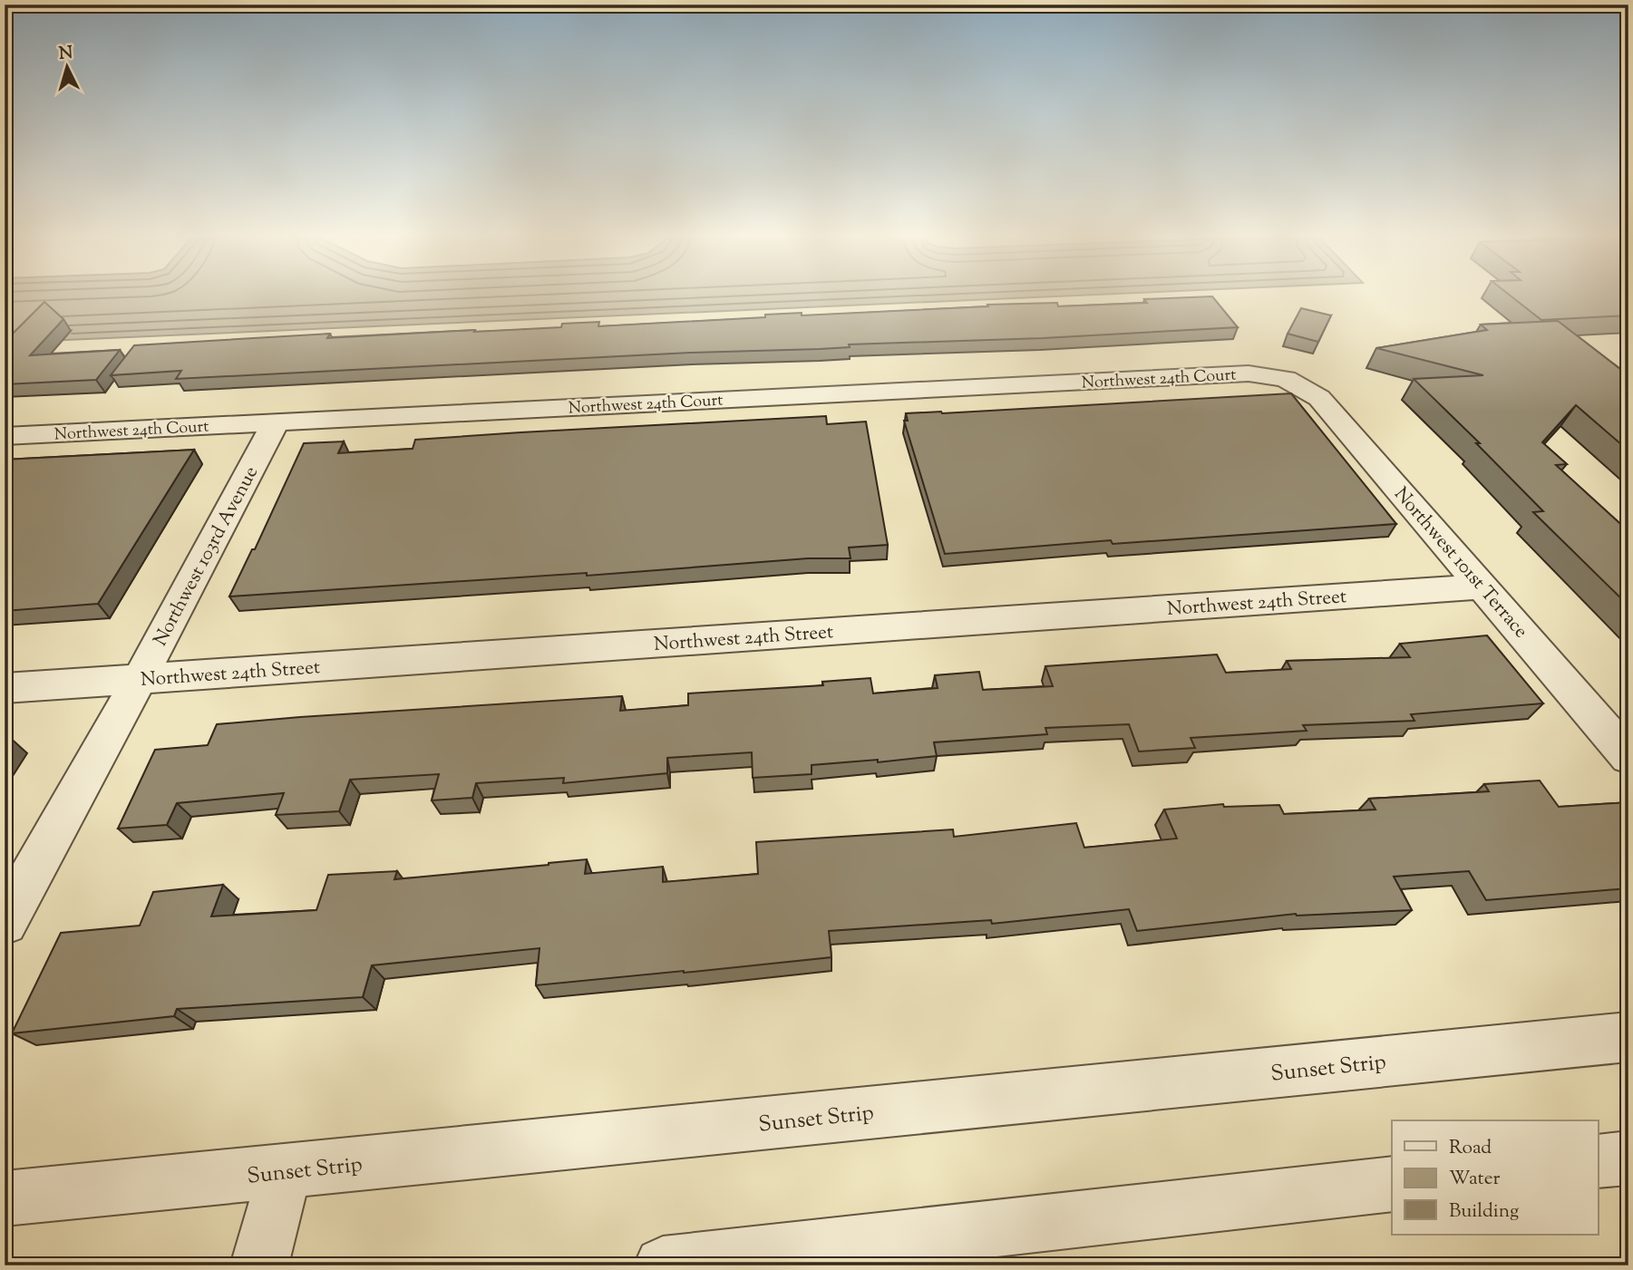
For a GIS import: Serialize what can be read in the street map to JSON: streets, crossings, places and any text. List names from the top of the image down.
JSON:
{
  "streets": {
    "street": [
      "Northwest 24th Court",
      "Northwest 103rd Avenue",
      "Northwest 101st Terrace",
      "Northwest 24th Street",
      "Sunset Strip"
    ]
  },
  "crossings": [
    ["Northwest 24th Court", "Northwest 103rd Avenue"],
    ["Northwest 24th Court", "Northwest 101st Terrace"],
    ["Northwest 103rd Avenue", "Northwest 24th Street"],
    ["Northwest 101st Terrace", "Northwest 24th Street"]
  ],
  "legend": ["Road", "Water", "Building"],
  "north": "top"
}
